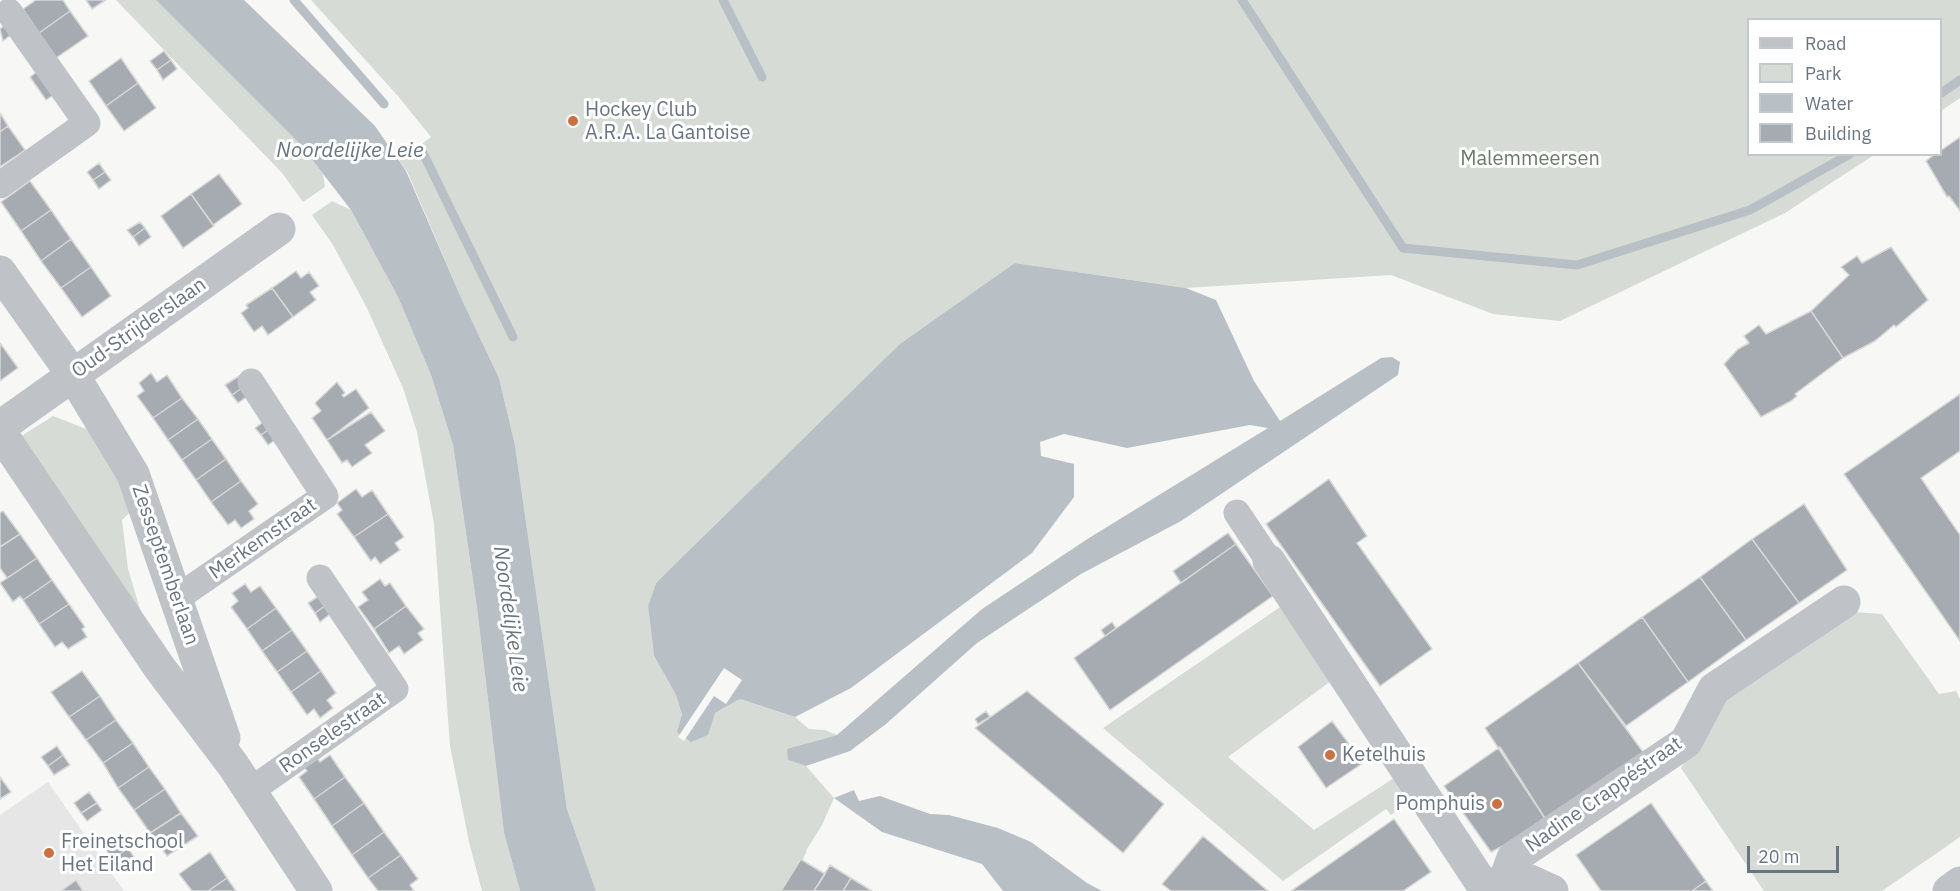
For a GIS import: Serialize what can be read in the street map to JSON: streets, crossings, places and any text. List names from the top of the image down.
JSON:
{
  "streets": {
    "street": [
      "Oud-Strijderslaan",
      "Merkemstraat",
      "Zesseptemberlaan",
      "Ronselestraat",
      "Nadine Crappéstraat"
    ]
  },
  "crossings": [
    ["Oud-Strijderslaan", "Zesseptemberlaan"],
    ["Merkemstraat", "Zesseptemberlaan"],
    ["Zesseptemberlaan", "Ronselestraat"]
  ],
  "water": ["Noordelijke Leie"],
  "parks": ["Malemmeersen"],
  "places": [
    "Hockey Club A.R.A. La Gantoise",
    "Ketelhuis",
    "Pomphuis",
    "Freinetschool Het Eiland"
  ],
  "legend": [
    "Road",
    "Park",
    "Water",
    "Building"
  ],
  "scale_bar": "20 m"
}
